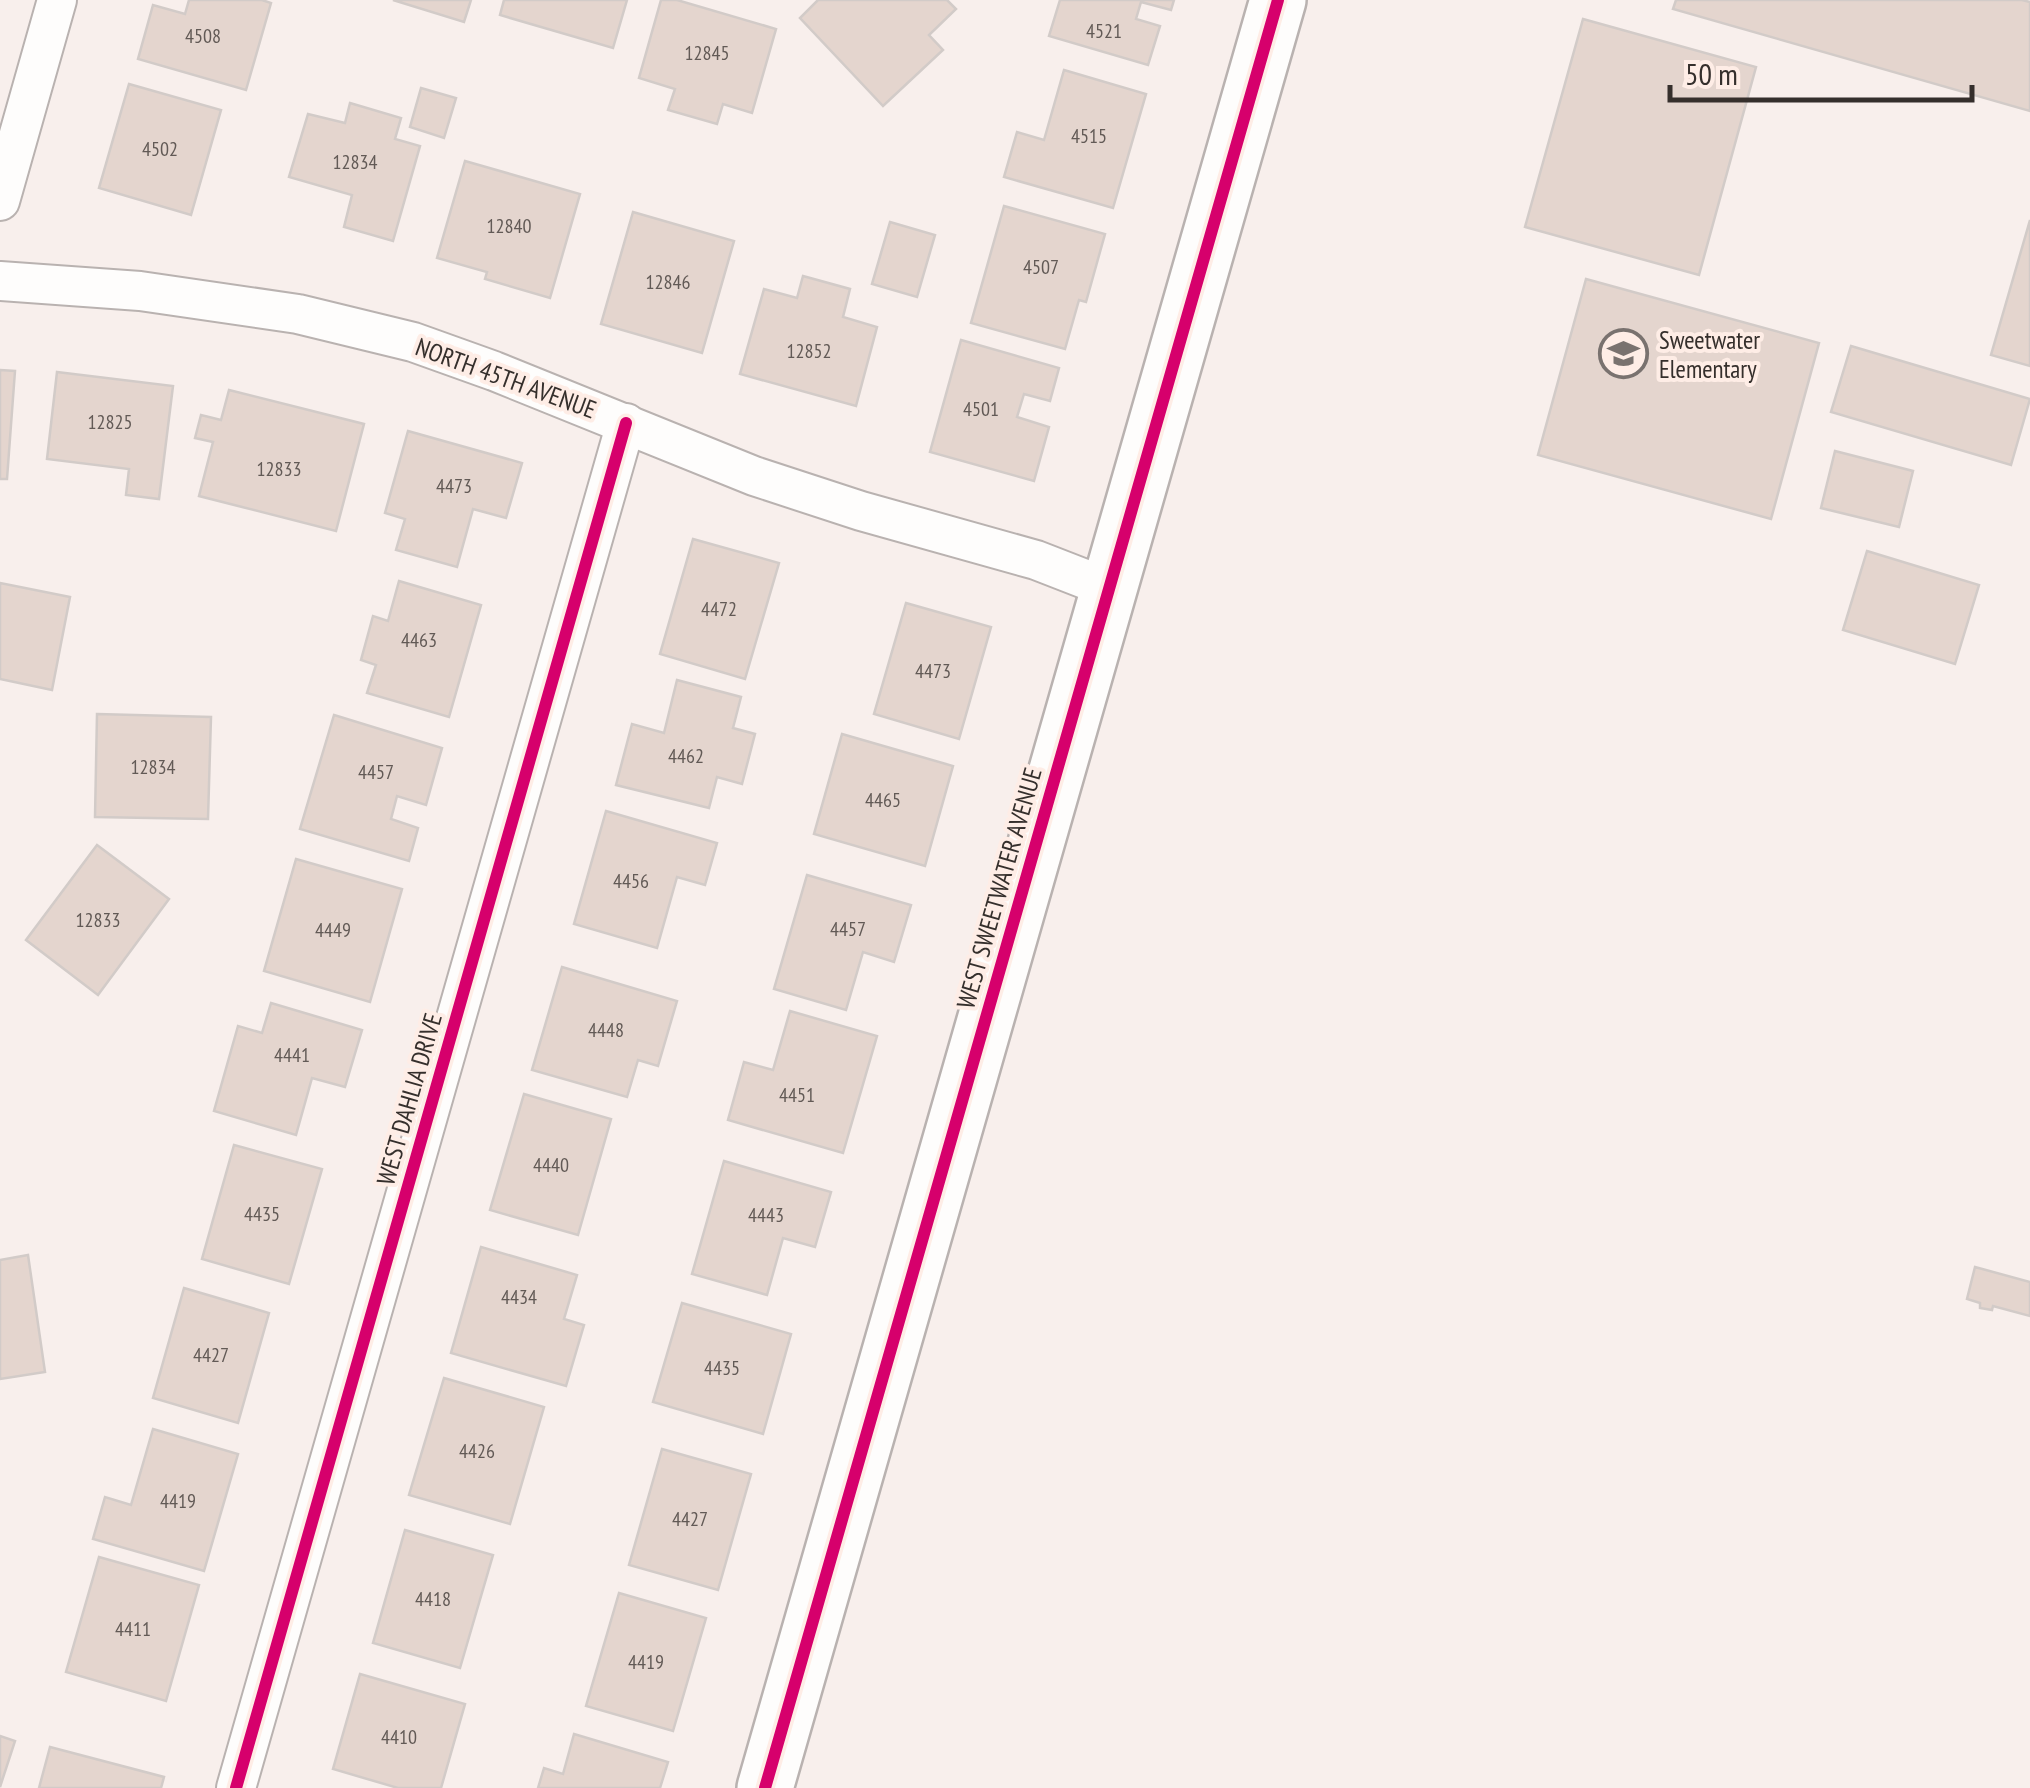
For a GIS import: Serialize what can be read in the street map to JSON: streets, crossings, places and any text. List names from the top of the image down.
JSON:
{
  "streets": {
    "street": ["NORTH 45TH AVENUE", "WEST SWEETWATER AVENUE", "WEST DAHLIA DRIVE"]
  },
  "crossings": [
    ["NORTH 45TH AVENUE", "WEST SWEETWATER AVENUE"],
    ["NORTH 45TH AVENUE", "WEST DAHLIA DRIVE"]
  ],
  "places": {
    "school or university": ["Sweetwater Elementary"]
  },
  "house_numbers": [
    "4521",
    "4508",
    "12845",
    "4515",
    "4502",
    "12834",
    "12840",
    "4507",
    "12846",
    "12852",
    "4501",
    "12825",
    "12833",
    "4473",
    "4472",
    "4463",
    "4473",
    "4462",
    "12834",
    "4457",
    "4465",
    "4456",
    "12833",
    "4457",
    "4449",
    "4448",
    "4441",
    "4451",
    "4440",
    "4435",
    "4443",
    "4434",
    "4427",
    "4435",
    "4426",
    "4419",
    "4427",
    "4418",
    "4411",
    "4419",
    "4410"
  ],
  "scale_bar": "50 m"
}
